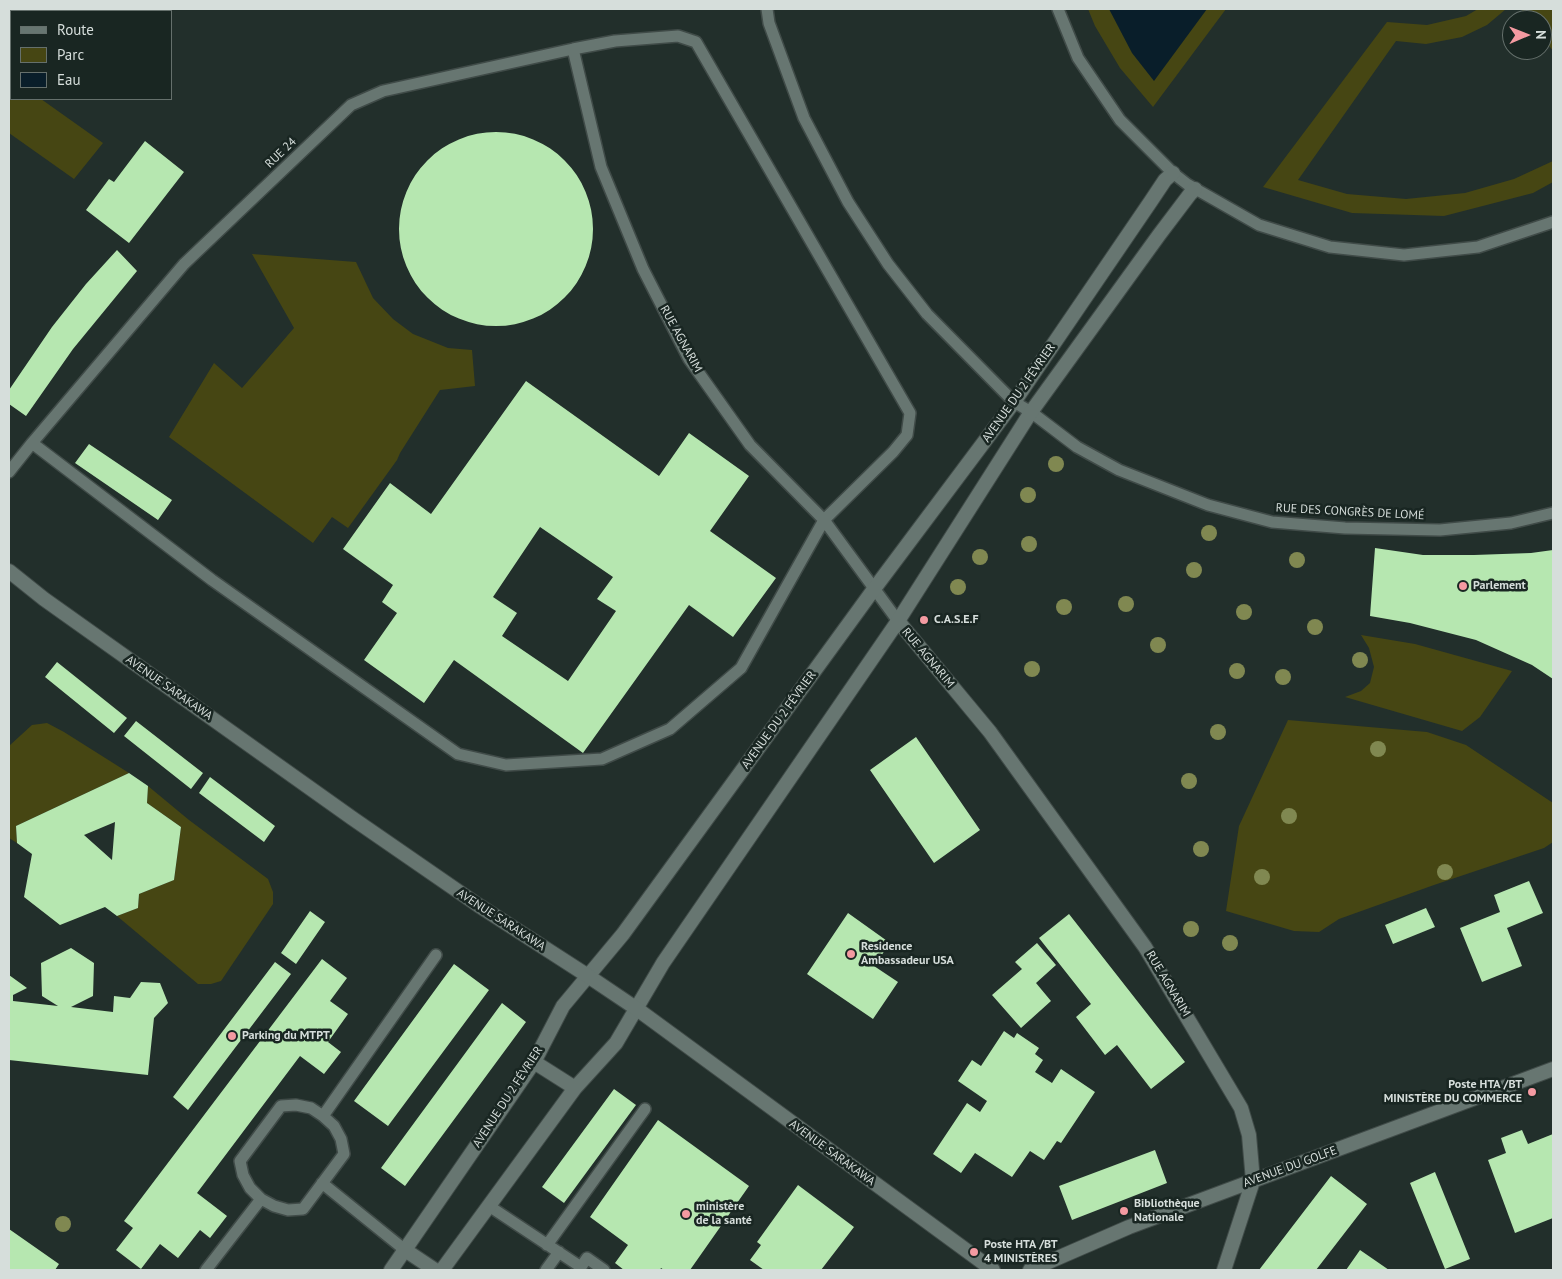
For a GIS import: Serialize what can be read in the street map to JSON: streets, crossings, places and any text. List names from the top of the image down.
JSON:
{
  "streets": {
    "street": [
      "RUE AGNARIM",
      "AVENUE DU 2 FÉVRIER",
      "AVENUE SARAKAWA",
      "AVENUE DU GOLFE"
    ],
    "lane": ["RUE 24", "RUE DES CONGRÈS DE LOMÉ"]
  },
  "crossings": [
    ["RUE 24", "RUE AGNARIM"],
    ["RUE AGNARIM", "AVENUE DU 2 FÉVRIER"],
    ["RUE AGNARIM", "AVENUE DU GOLFE"],
    ["AVENUE DU 2 FÉVRIER", "RUE DES CONGRÈS DE LOMÉ"],
    ["AVENUE DU 2 FÉVRIER", "AVENUE SARAKAWA"]
  ],
  "places": [
    "Parlement",
    "C.A.S.E.F",
    "Residence Ambassadeur USA",
    "Parking du MTPT",
    "Poste HTA /BT MINISTÈRE DU COMMERCE",
    "Bibliothèque Nationale",
    "ministère de la santé",
    "Poste HTA /BT 4 MINISTÈRES"
  ],
  "legend": ["Route", "Parc", "Eau"],
  "north": "right"
}
